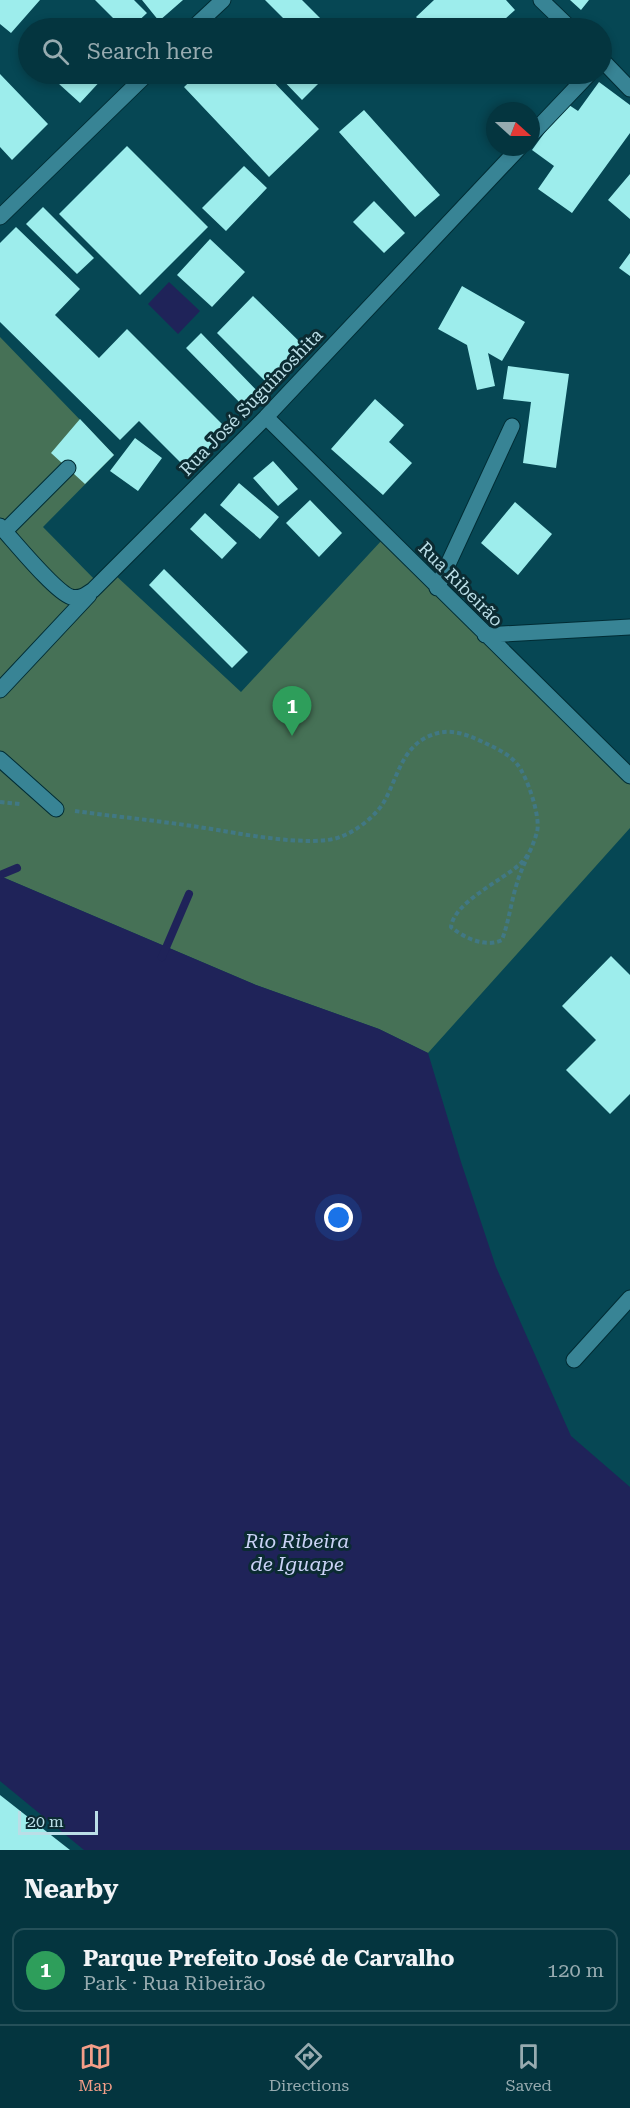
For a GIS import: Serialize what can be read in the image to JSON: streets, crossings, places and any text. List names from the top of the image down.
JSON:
{
  "streets": {
    "street": ["Rua José Suguinoshita", "Rua Ribeirão"]
  },
  "crossings": [
    ["Rua José Suguinoshita", "Rua Ribeirão"]
  ],
  "water": ["Rio Ribeira de Iguape"],
  "scale_bar": "20 m",
  "north": "right",
  "page": {
    "search": "Search here",
    "pins": "1",
    "scale": "20 m",
    "heading": "Nearby",
    "list": [
      {
        "mark": "1",
        "name": "Parque Prefeito José de Carvalho",
        "note": "Park · Rua Ribeirão",
        "value": "120 m"
      }
    ],
    "nav": ["Map", "Directions", "Saved"]
  }
}
